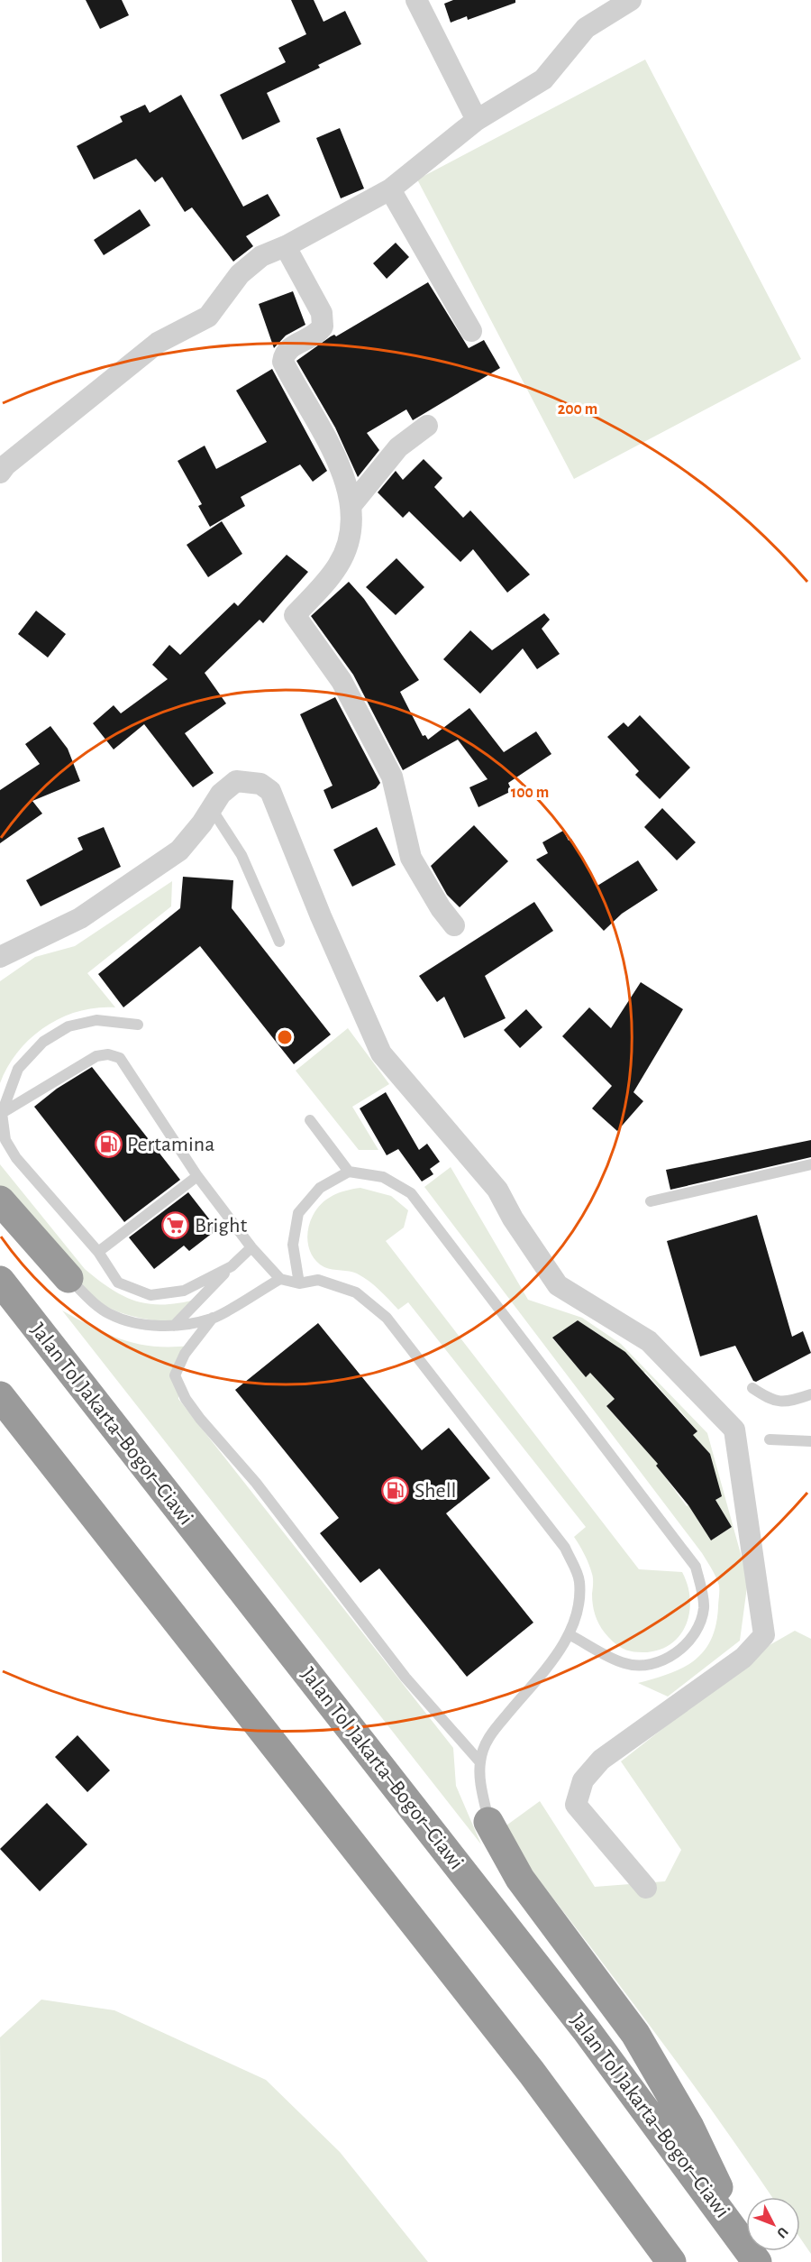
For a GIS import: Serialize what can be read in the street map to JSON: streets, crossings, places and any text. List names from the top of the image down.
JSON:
{
  "streets": {
    "highway": ["Jalan Tol Jakarta–Bogor–Ciawi"]
  },
  "places": {
    "fuel station": ["Pertamina", "Shell"],
    "supermarket": ["Bright"]
  },
  "north": "bottom right",
  "rings": ["200 m", "100 m"]
}
